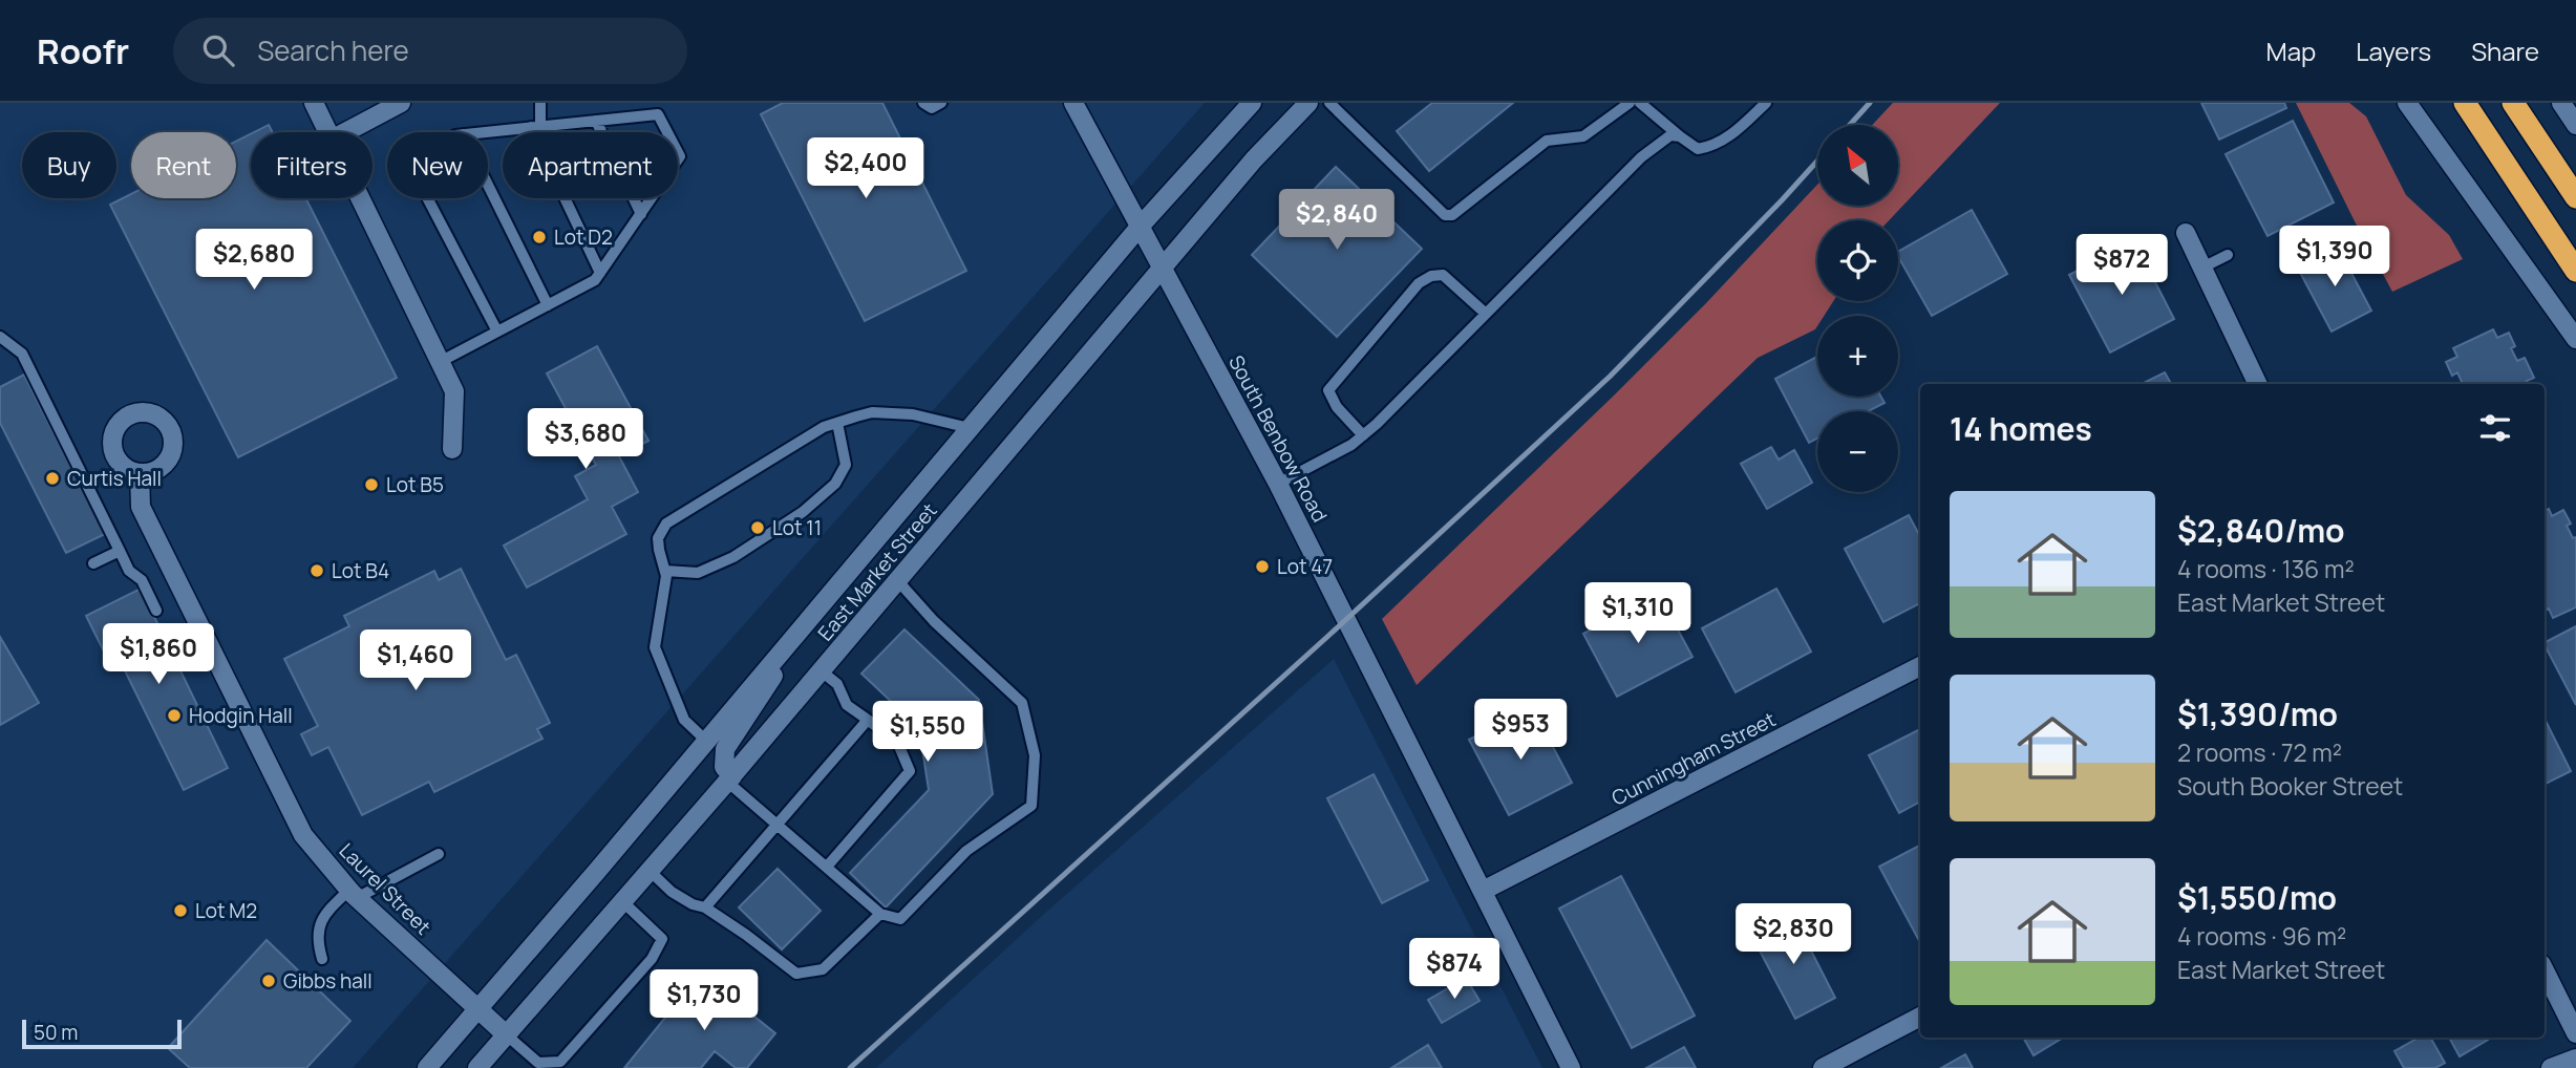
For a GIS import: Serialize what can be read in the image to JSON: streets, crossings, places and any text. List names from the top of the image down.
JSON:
{
  "streets": {
    "street": [
      "South Benbow Road",
      "East Market Street",
      "Cunningham Street",
      "Laurel Street"
    ]
  },
  "crossings": [
    ["South Benbow Road", "East Market Street"],
    ["South Benbow Road", "Cunningham Street"],
    ["East Market Street", "Laurel Street"]
  ],
  "places": [
    "Lot D2",
    "Curtis Hall",
    "Lot B5",
    "Lot 11",
    "Lot 47",
    "Lot B4",
    "Hodgin Hall",
    "Lot M2",
    "Gibbs hall"
  ],
  "scale_bar": "50 m",
  "north": "top left",
  "page": {
    "header": "Roofr",
    "search": "Search here",
    "nav": ["Map", "Layers", "Share"],
    "map_buttons": ["+", "−"],
    "chip": [
      "Buy",
      "Rent",
      "Filters",
      "New",
      "Apartment"
    ],
    "price": [
      "$2,400",
      "$2,840",
      "$1,390",
      "$2,680",
      "$872",
      "$3,680",
      "$1,310",
      "$1,860",
      "$1,460",
      "$953",
      "$1,550",
      "$2,830",
      "$874",
      "$1,730"
    ],
    "heading": "14 homes",
    "list": [
      {
        "name": "$2,840/mo",
        "note": "4 rooms · 136 m² · East Market Street"
      },
      {
        "name": "$1,390/mo",
        "note": "2 rooms · 72 m² · South Booker Street"
      },
      {
        "name": "$1,550/mo",
        "note": "4 rooms · 96 m² · East Market Street"
      }
    ],
    "scale": "50 m"
  }
}
